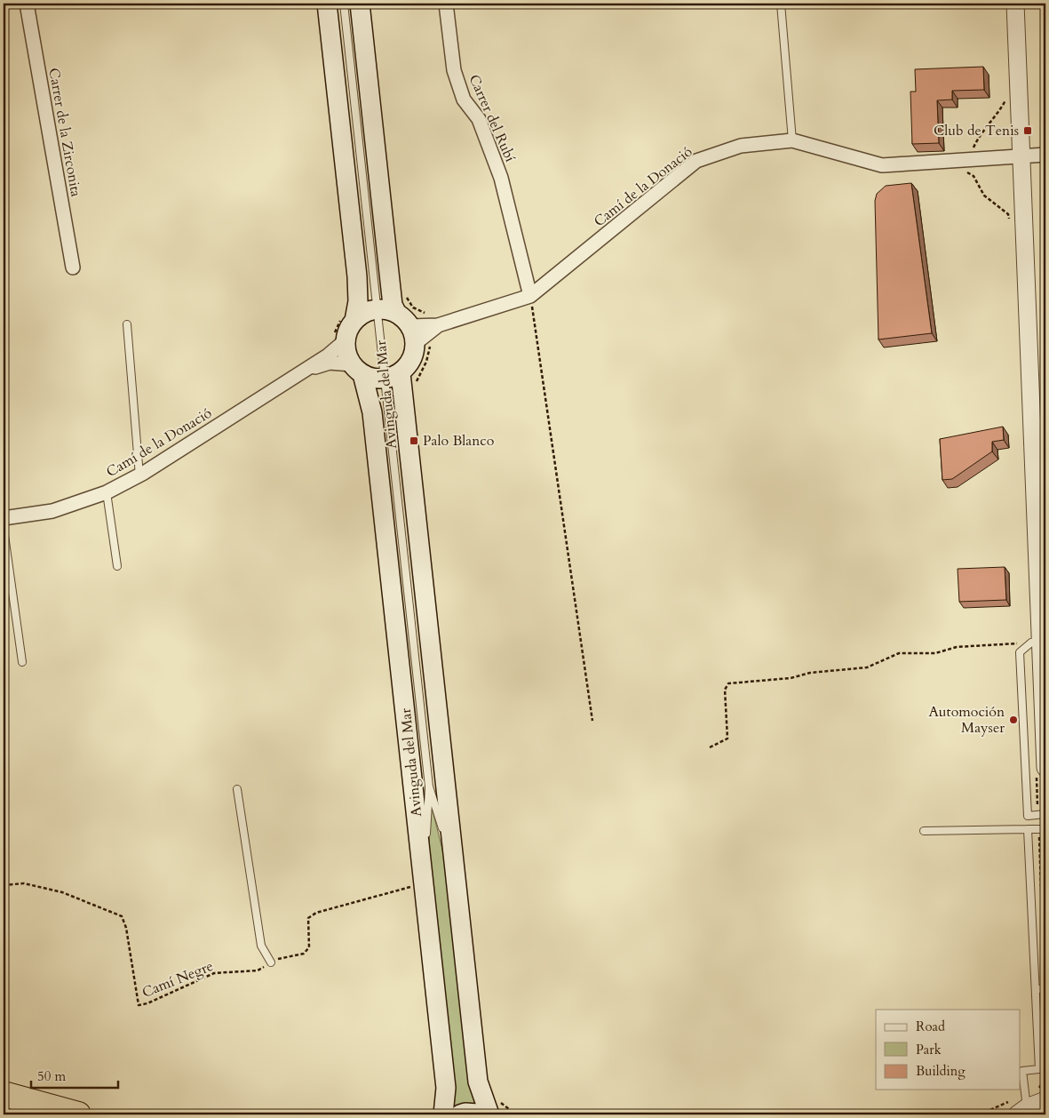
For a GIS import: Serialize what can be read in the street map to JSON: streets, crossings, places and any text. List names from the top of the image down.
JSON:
{
  "streets": {
    "main road": ["Avinguda del Mar"],
    "street": ["Carrer del Rubí", "Carrer de la Zirconita", "Camí de la Donació"],
    "path": ["Camí Negre"]
  },
  "crossings": [
    ["Carrer del Rubí", "Camí de la Donació"],
    ["Camí de la Donació", "Avinguda del Mar"],
    ["Avinguda del Mar", "Camí Negre"]
  ],
  "places": {
    "transit": ["Club de Tenis", "Palo Blanco"],
    "other": ["Automoción Mayser"]
  },
  "legend": ["Road", "Park", "Building"],
  "scale_bar": "50 m"
}
